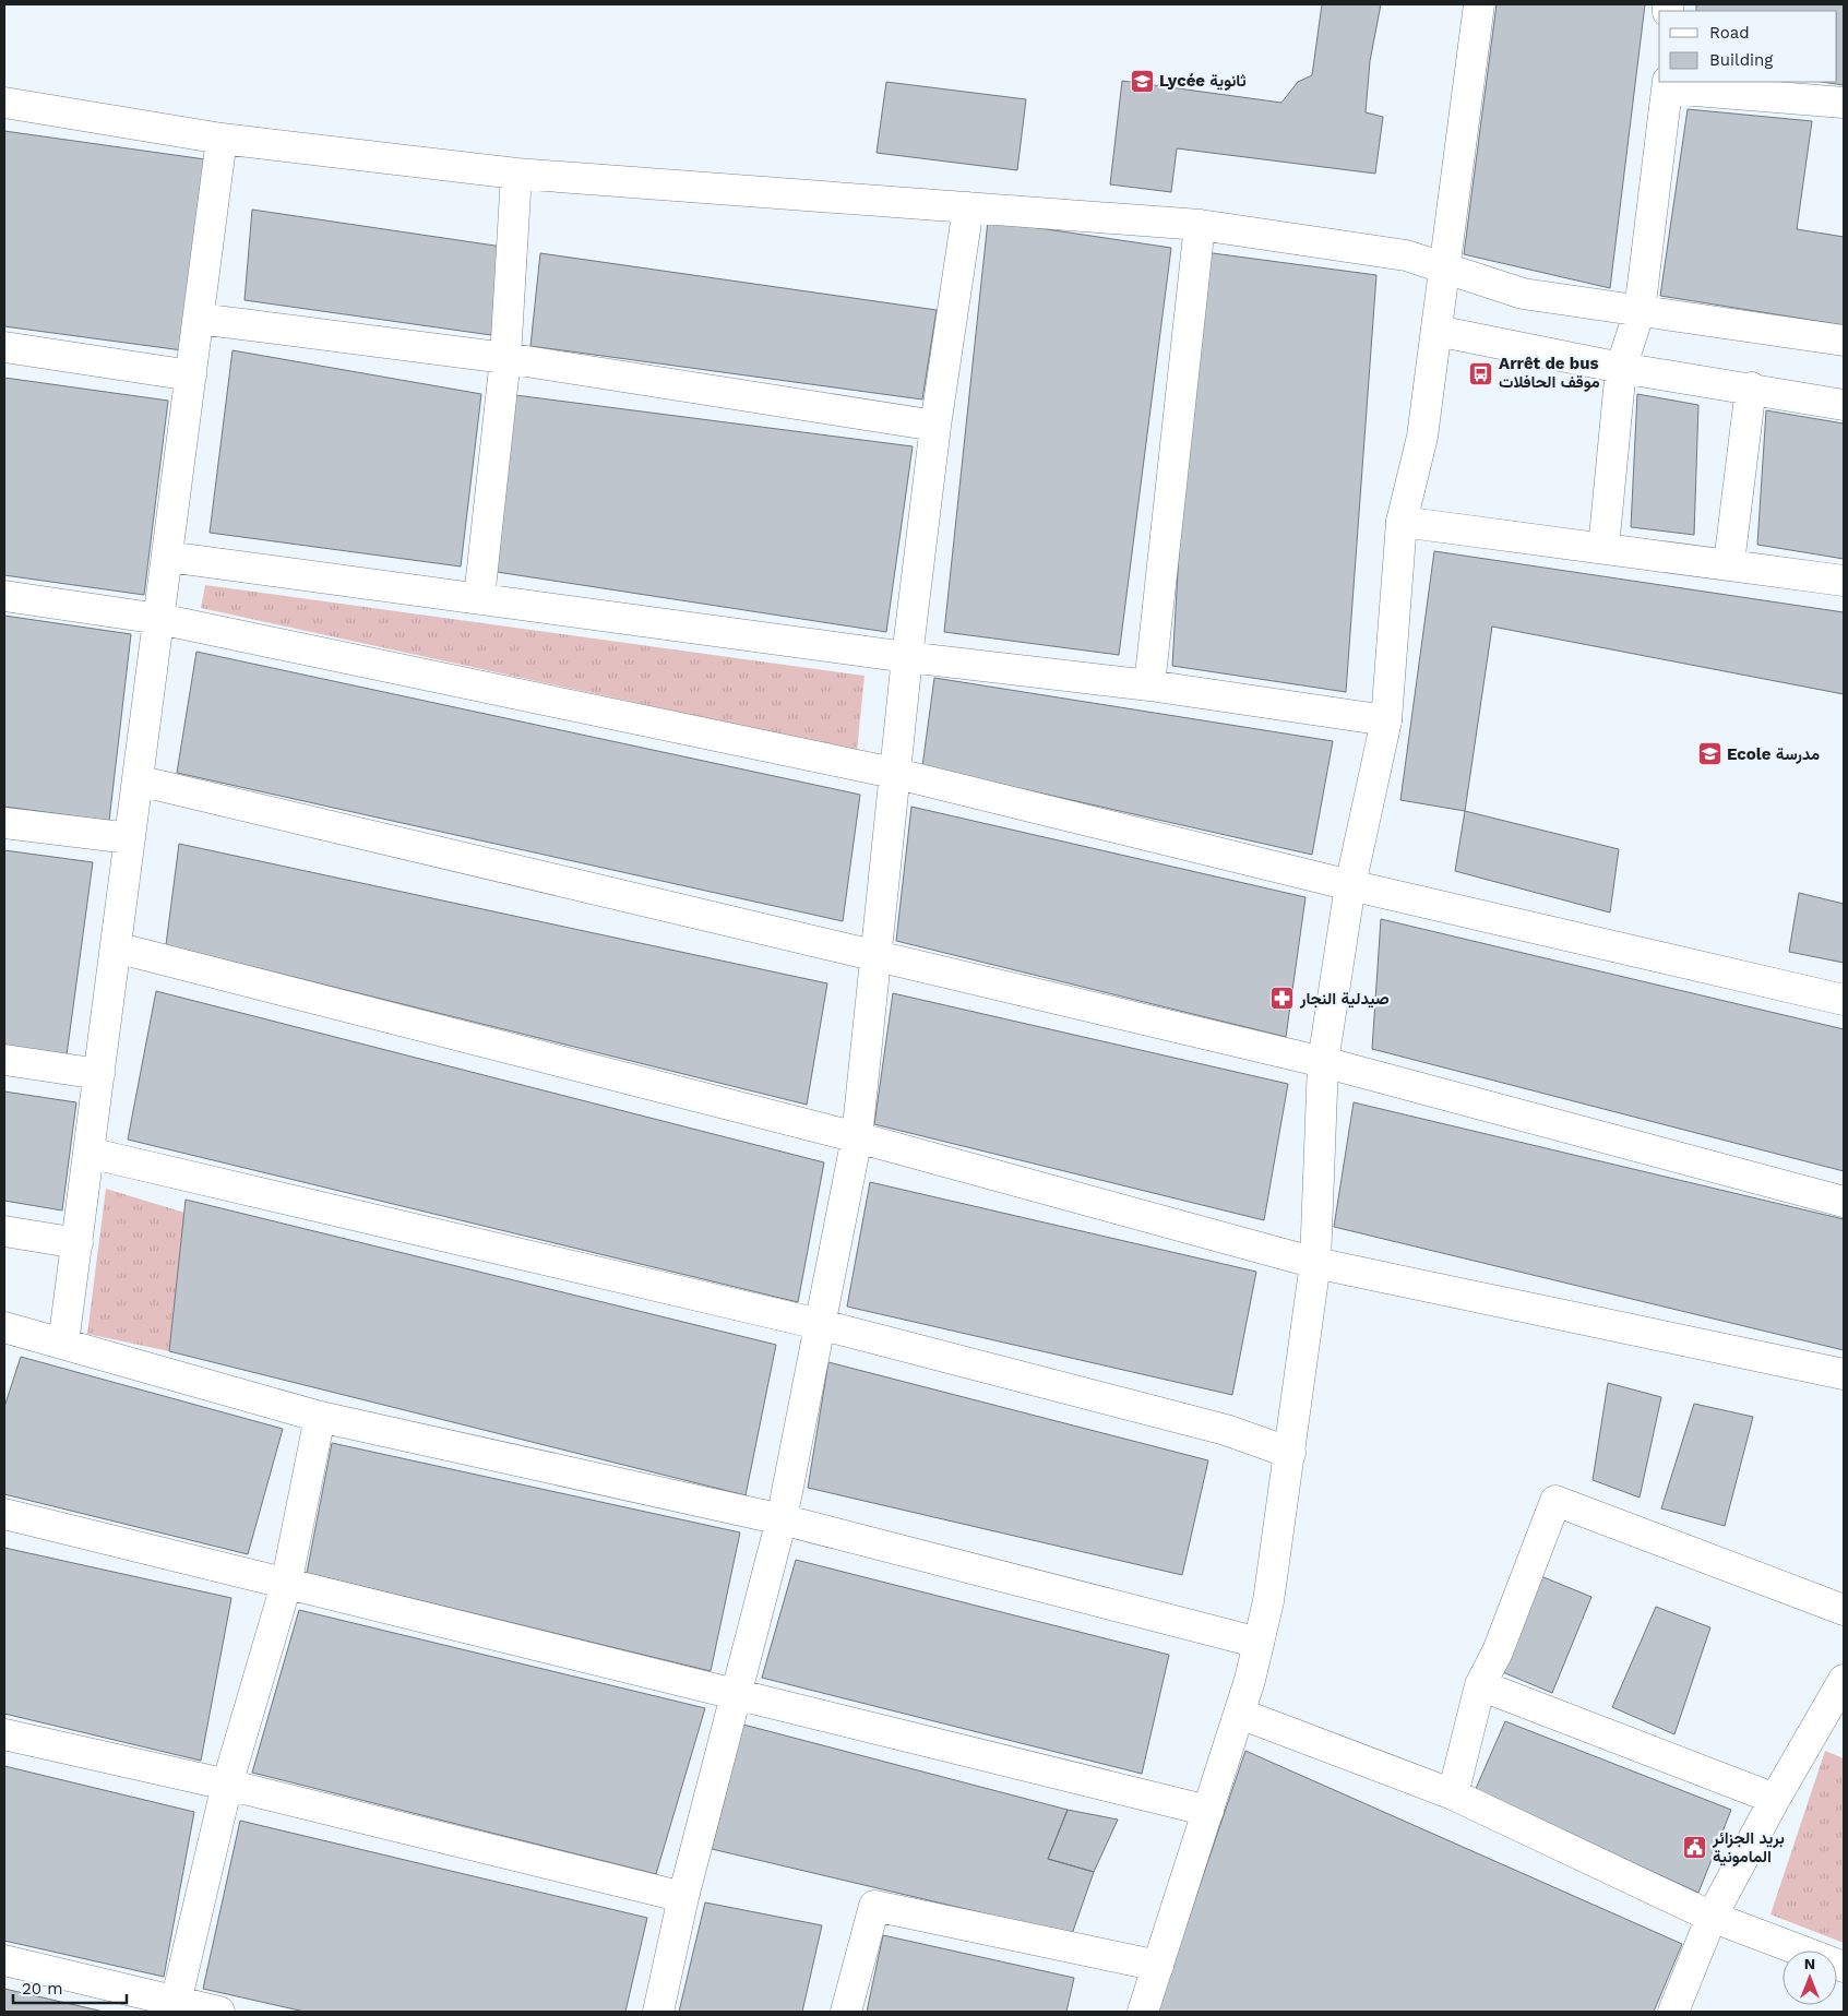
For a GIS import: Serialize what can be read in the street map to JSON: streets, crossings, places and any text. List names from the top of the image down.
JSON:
{
  "places": {
    "school or university": ["Lycée ثانوية", "Ecole مدرسة"],
    "bus stop": ["Arrêt de bus موقف الحافلات"],
    "pharmacy": ["صيدلية النجار"],
    "public building": ["بريد الجزائر المامونية"]
  },
  "legend": ["Road", "Building"],
  "scale_bar": "20 m",
  "north": "top"
}
